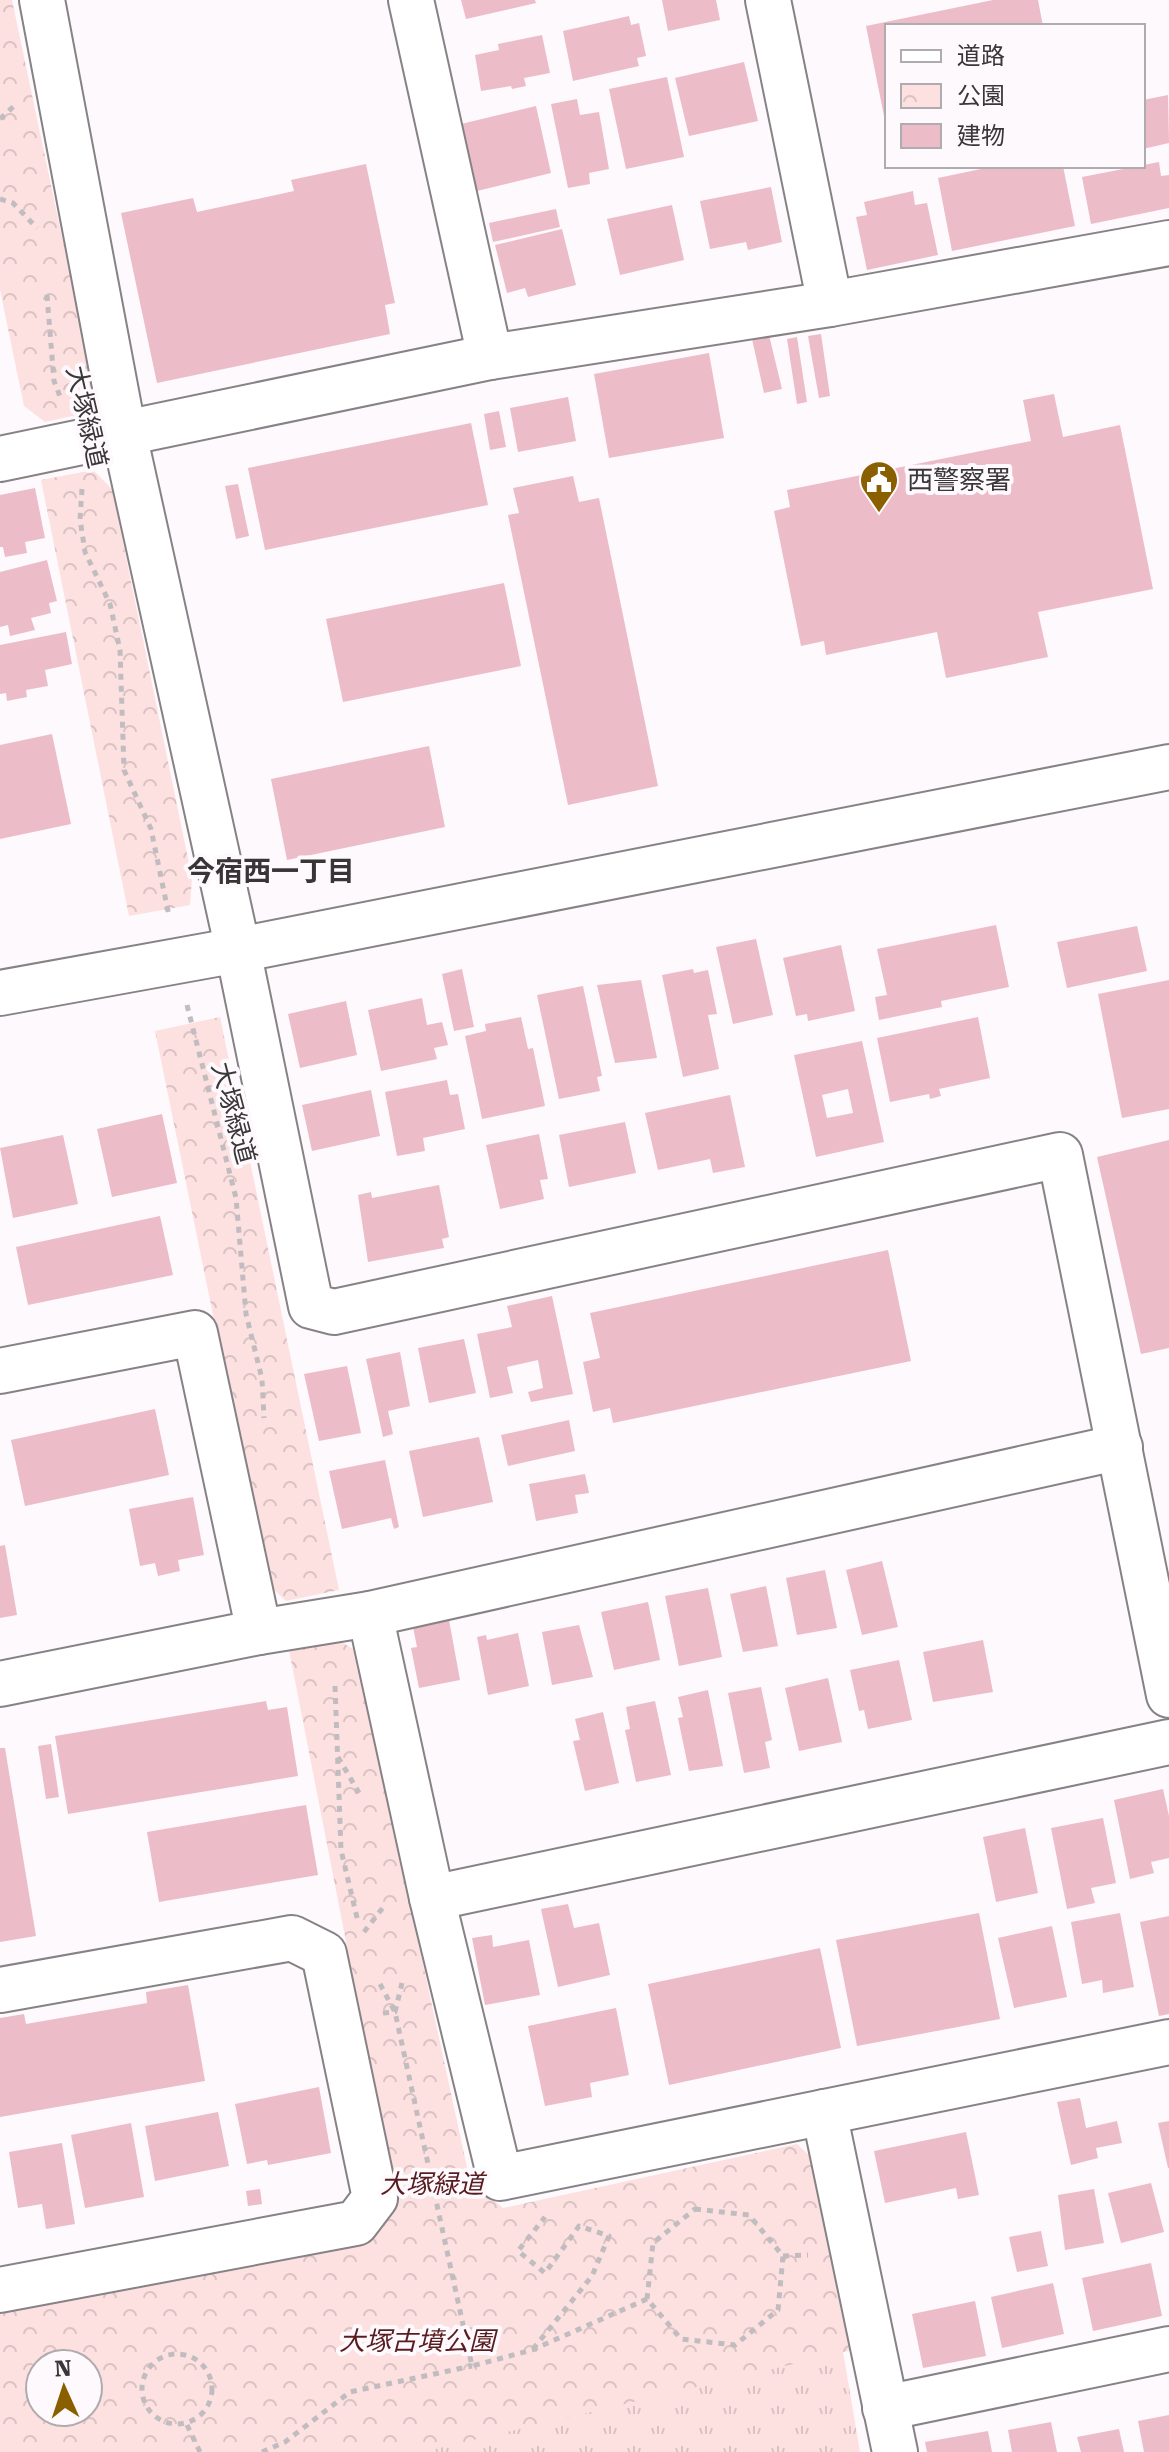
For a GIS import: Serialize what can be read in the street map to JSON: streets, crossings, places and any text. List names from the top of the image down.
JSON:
{
  "streets": {
    "path": ["大塚緑道"]
  },
  "districts": ["今宿西一丁目"],
  "parks": ["大塚緑道", "大塚古墳公園"],
  "places": {
    "public building": ["西警察署"]
  },
  "legend": ["道路", "公園", "建物"],
  "north": "top"
}
